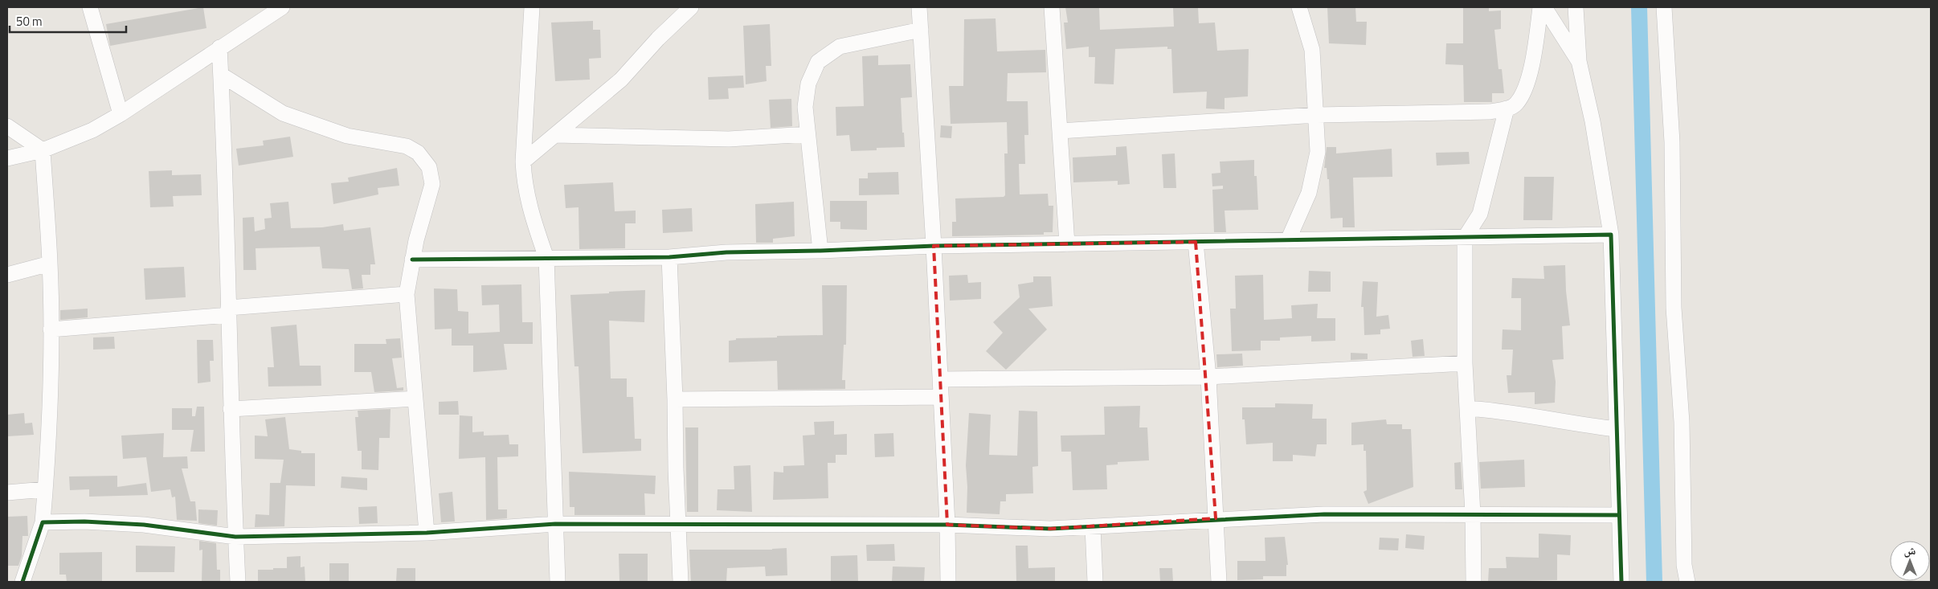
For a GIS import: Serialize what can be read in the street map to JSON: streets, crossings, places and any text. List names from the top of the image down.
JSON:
{
  "scale_bar": "50 m",
  "north": "top"
}
